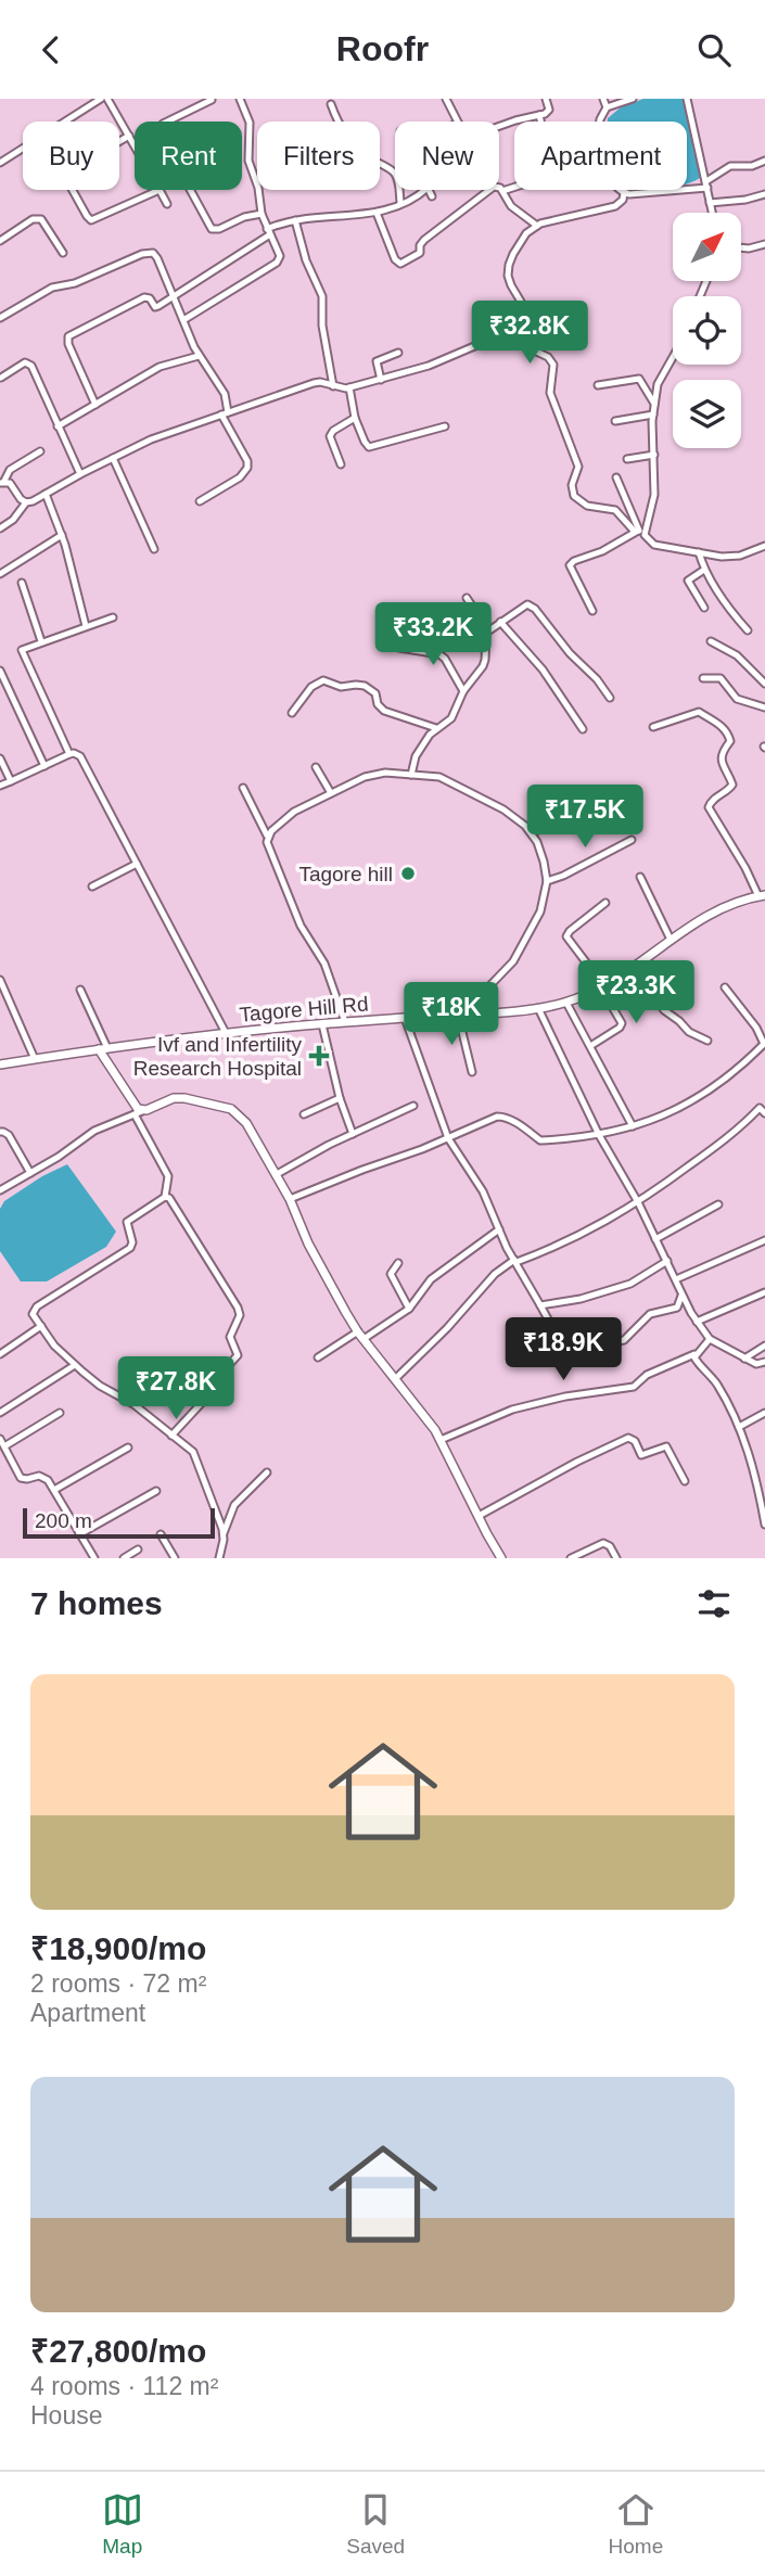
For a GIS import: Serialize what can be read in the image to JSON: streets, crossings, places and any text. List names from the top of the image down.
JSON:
{
  "streets": {
    "main road": ["Tagore Hill Rd"]
  },
  "places": {
    "other": ["Tagore hill"],
    "health": ["Ivf and Infertility Research Hospital"]
  },
  "scale_bar": "200 m",
  "north": "top right",
  "page": {
    "header": "Roofr",
    "chip": [
      "Buy",
      "Rent",
      "Filters",
      "New",
      "Apartment"
    ],
    "price": [
      "₹32.8K",
      "₹33.2K",
      "₹17.5K",
      "₹23.3K",
      "₹18K",
      "₹18.9K",
      "₹27.8K"
    ],
    "scale": "200 m",
    "heading": "7 homes",
    "list": [
      {
        "name": "₹18,900/mo",
        "note": "2 rooms · 72 m² · Apartment"
      },
      {
        "name": "₹27,800/mo",
        "note": "4 rooms · 112 m² · House"
      }
    ],
    "tabs": ["Map", "Saved", "Home"]
  }
}
